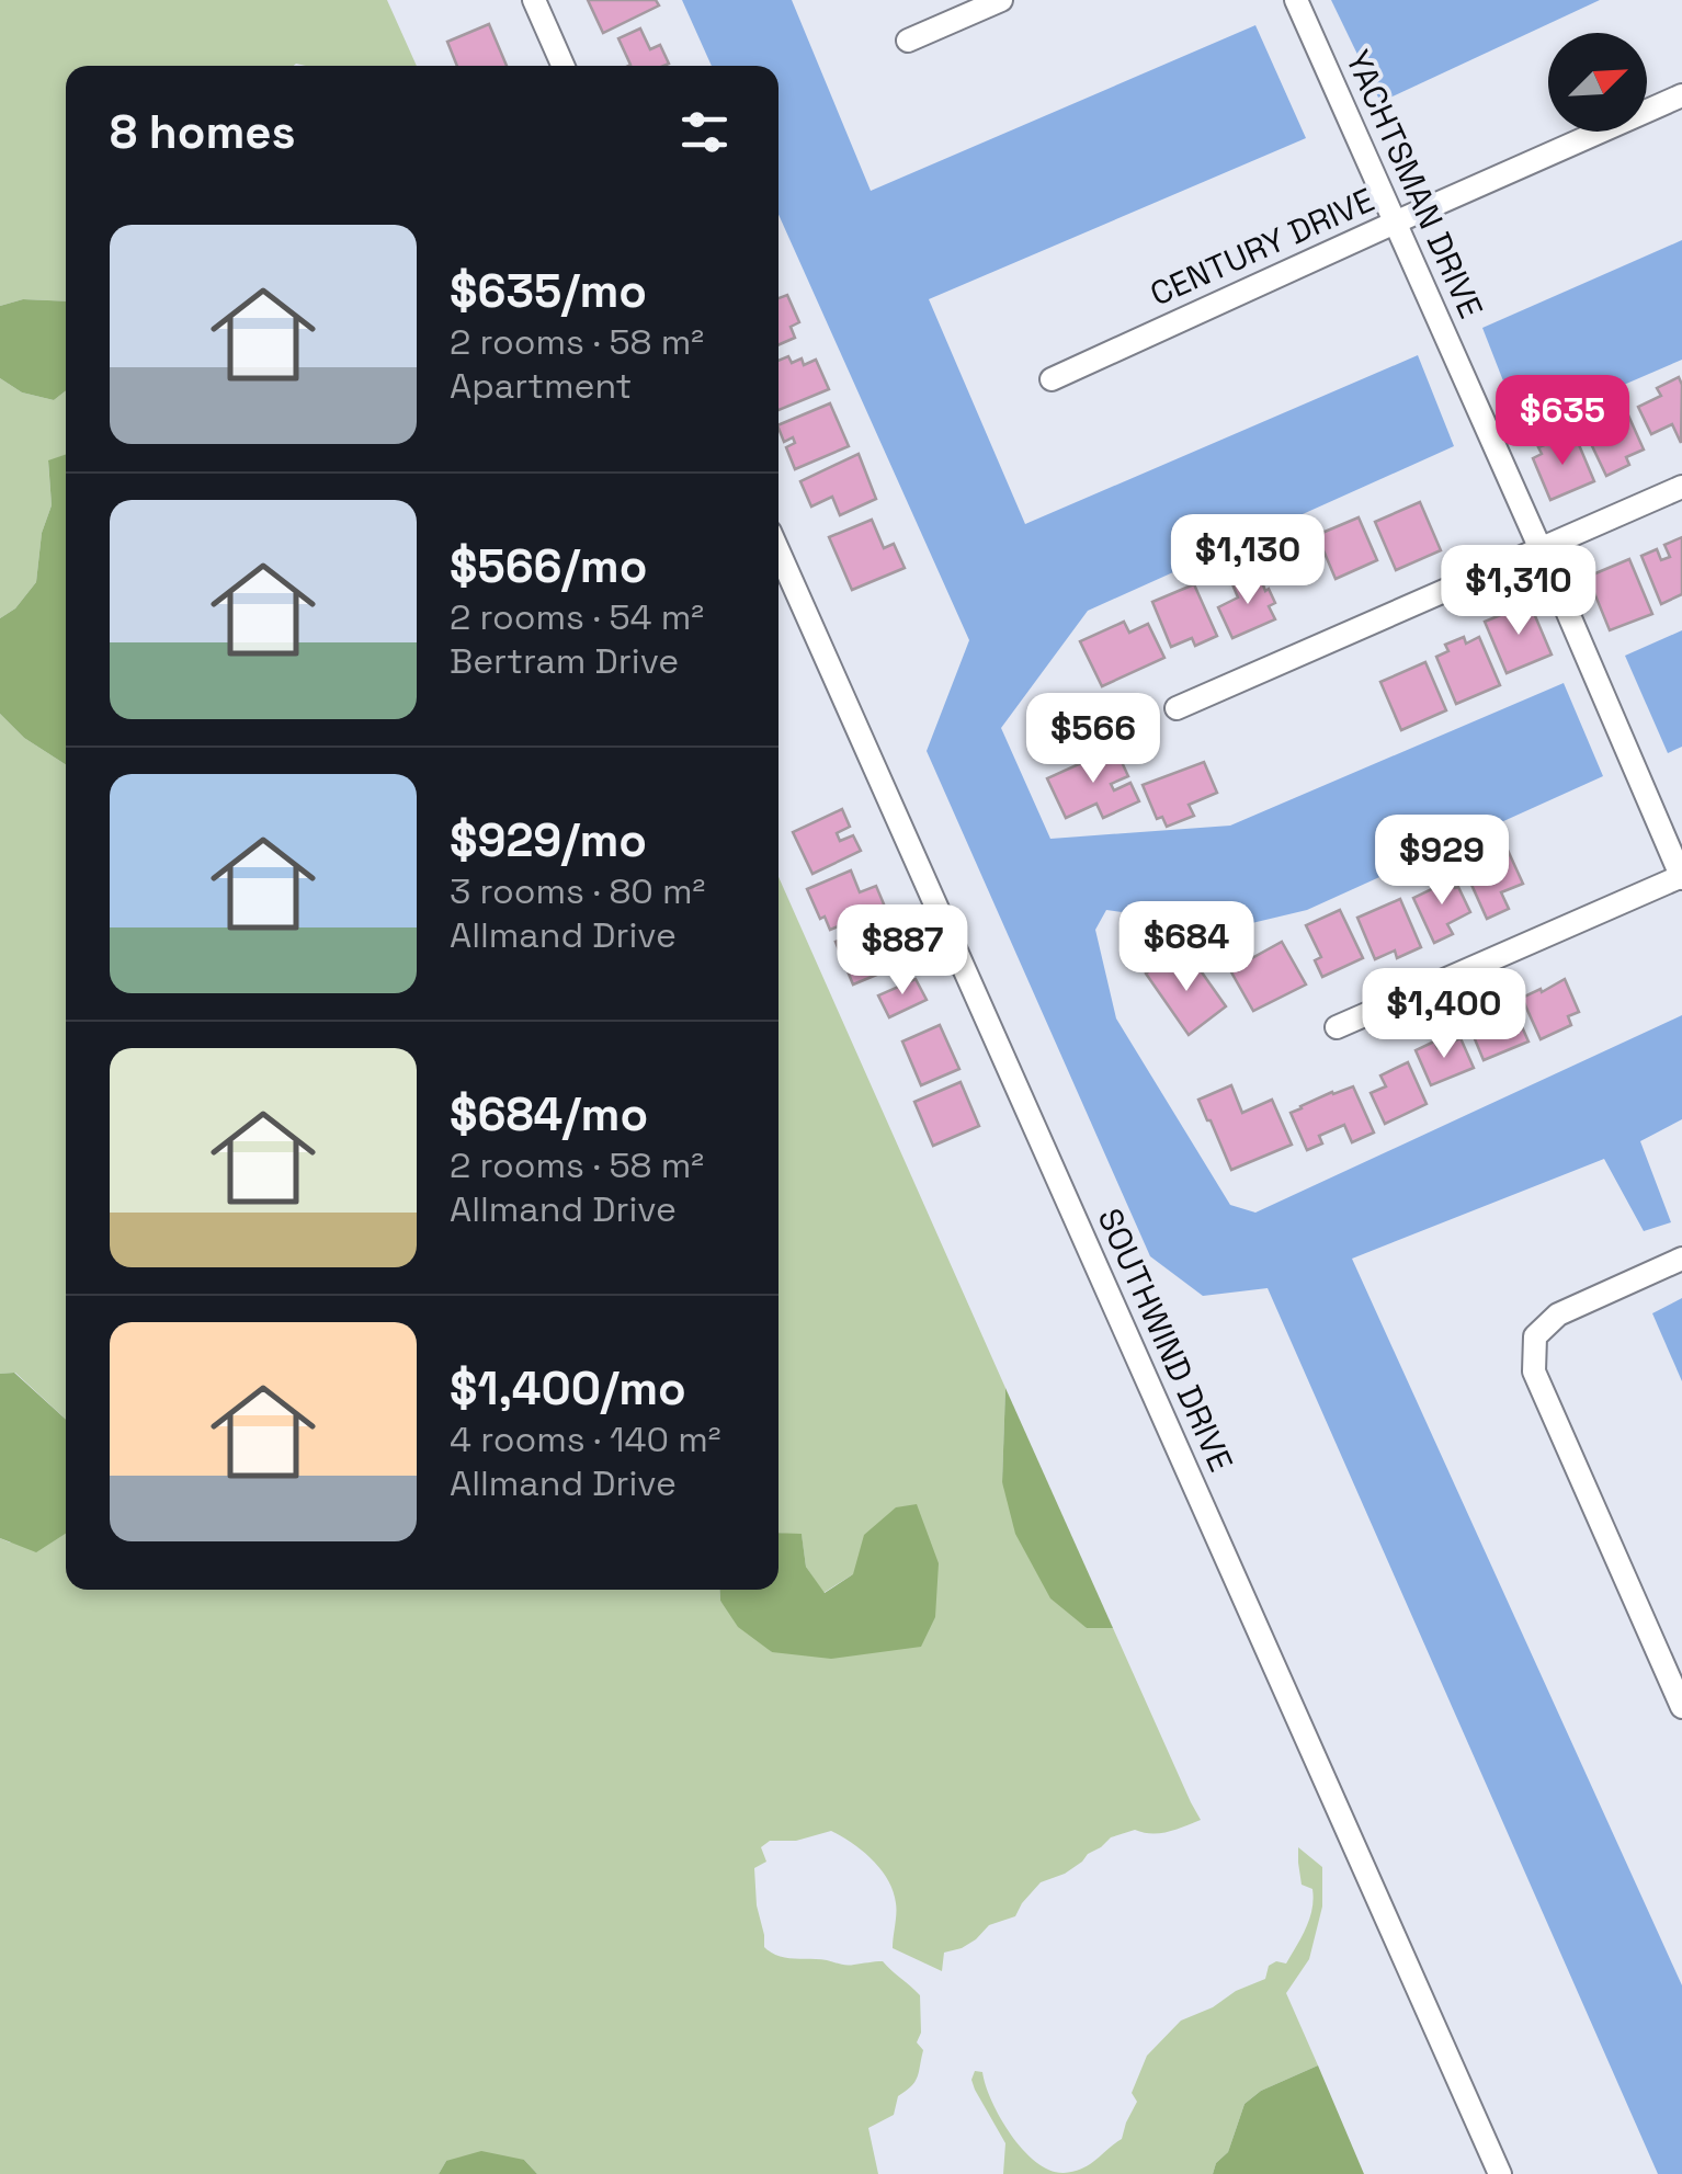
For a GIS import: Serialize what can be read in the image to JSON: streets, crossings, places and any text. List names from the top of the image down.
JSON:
{
  "streets": {
    "street": ["YACHTSMAN DRIVE", "CENTURY DRIVE", "SOUTHWIND DRIVE"]
  },
  "crossings": [
    ["YACHTSMAN DRIVE", "CENTURY DRIVE"]
  ],
  "north": "top right",
  "page": {
    "heading": "8 homes",
    "list": [
      {
        "name": "$635/mo",
        "note": "2 rooms · 58 m² · Apartment"
      },
      {
        "name": "$566/mo",
        "note": "2 rooms · 54 m² · Bertram Drive"
      },
      {
        "name": "$929/mo",
        "note": "3 rooms · 80 m² · Allmand Drive"
      },
      {
        "name": "$684/mo",
        "note": "2 rooms · 58 m² · Allmand Drive"
      },
      {
        "name": "$1,400/mo",
        "note": "4 rooms · 140 m² · Allmand Drive"
      }
    ],
    "price": [
      "$635",
      "$1,130",
      "$1,310",
      "$566",
      "$929",
      "$684",
      "$887",
      "$1,400"
    ]
  }
}
